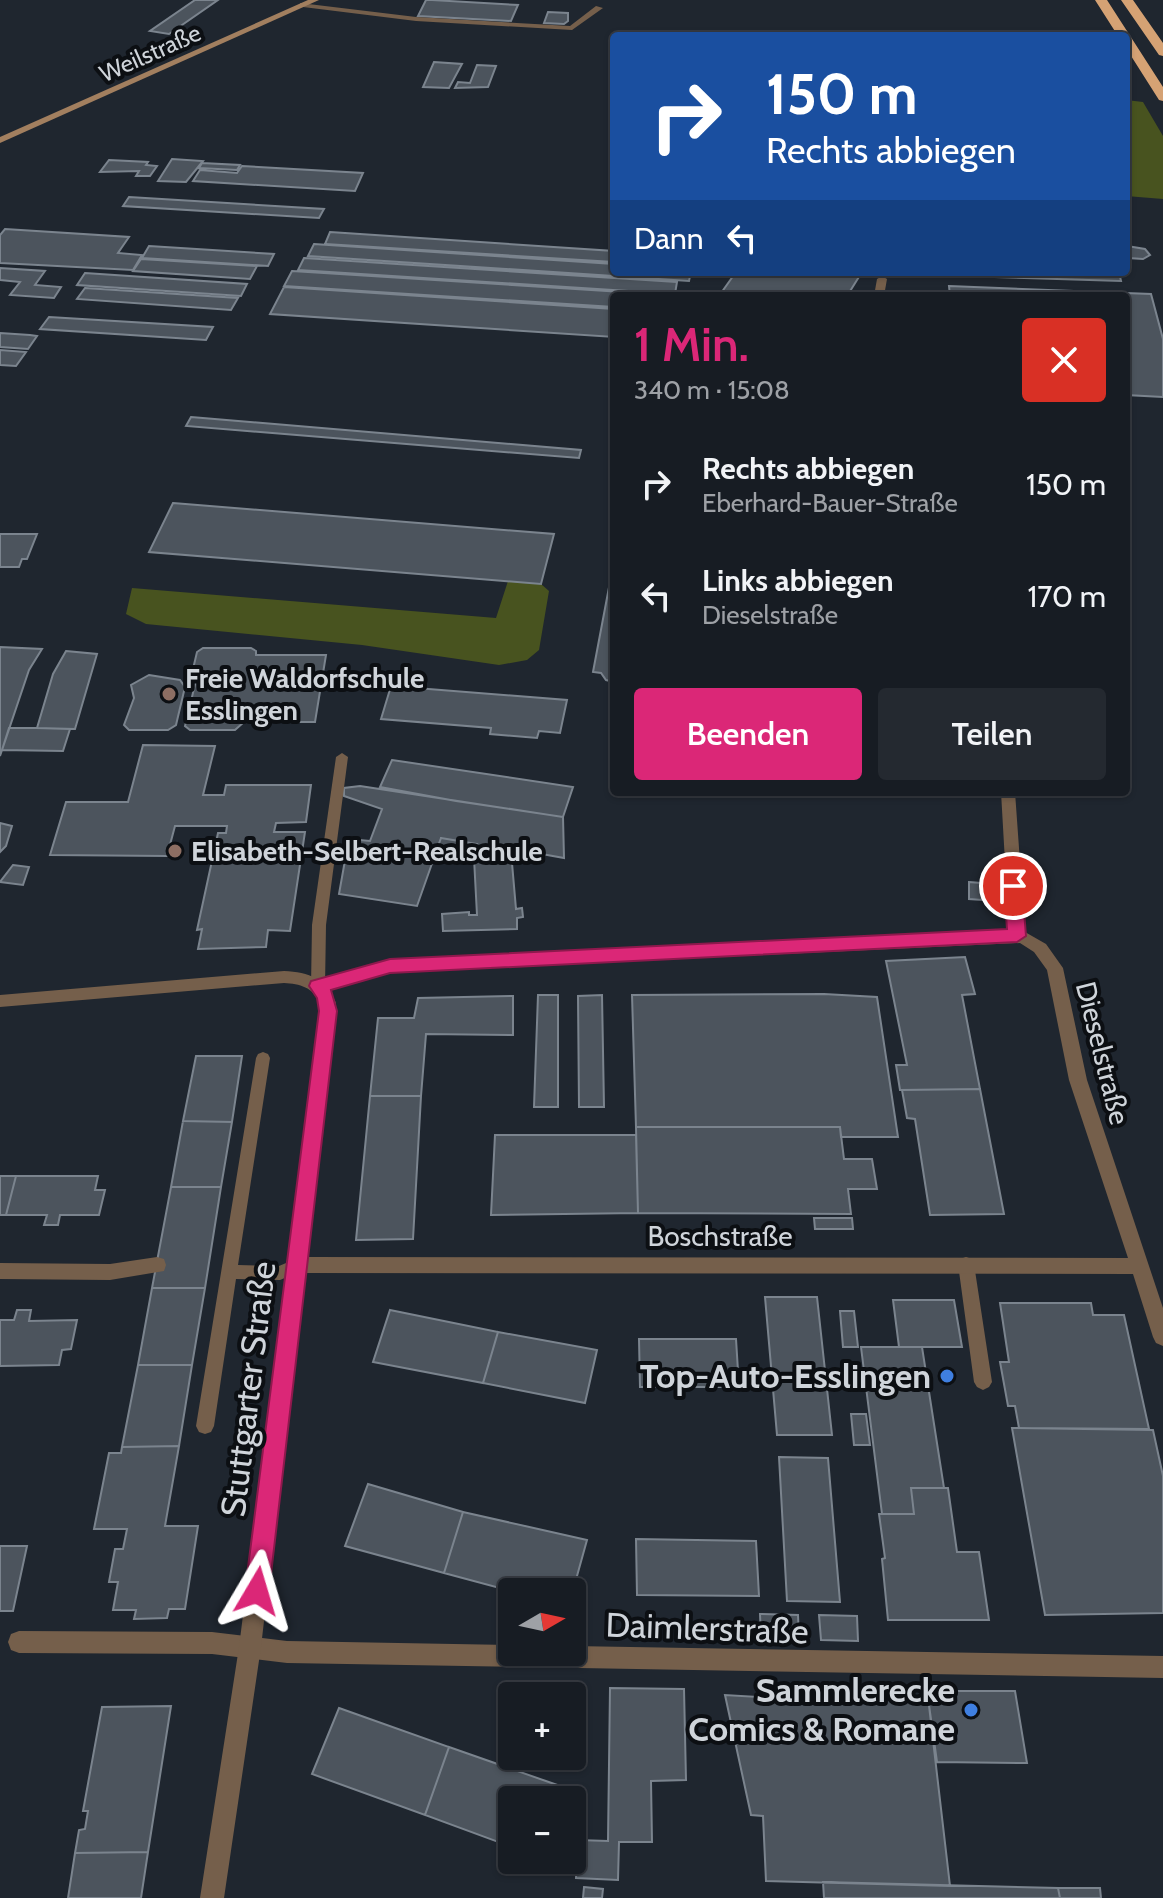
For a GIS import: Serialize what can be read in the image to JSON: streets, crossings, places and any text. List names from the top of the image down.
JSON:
{
  "streets": {
    "main road": ["Weilstraße"],
    "street": [
      "Dieselstraße",
      "Boschstraße",
      "Stuttgarter Straße",
      "Daimlerstraße"
    ]
  },
  "crossings": [
    ["Dieselstraße", "Boschstraße"],
    ["Boschstraße", "Stuttgarter Straße"],
    ["Stuttgarter Straße", "Daimlerstraße"]
  ],
  "places": [
    "Freie Waldorfschule Esslingen",
    "Elisabeth-Selbert-Realschule",
    "Top-Auto-Esslingen",
    "Sammlerecke Comics & Romane"
  ],
  "north": "right",
  "page": {
    "turn": ["150 m", "Rechts abbiegen"],
    "then": "Dann",
    "heading": ["1 Min.", "340 m · 15:08"],
    "list": [
      {
        "name": "Rechts abbiegen",
        "note": "Eberhard-Bauer-Straße",
        "value": "150 m"
      },
      {
        "name": "Links abbiegen",
        "note": "Dieselstraße",
        "value": "170 m"
      }
    ],
    "buttons": ["Beenden", "Teilen"],
    "map_buttons": ["+", "−"]
  }
}
